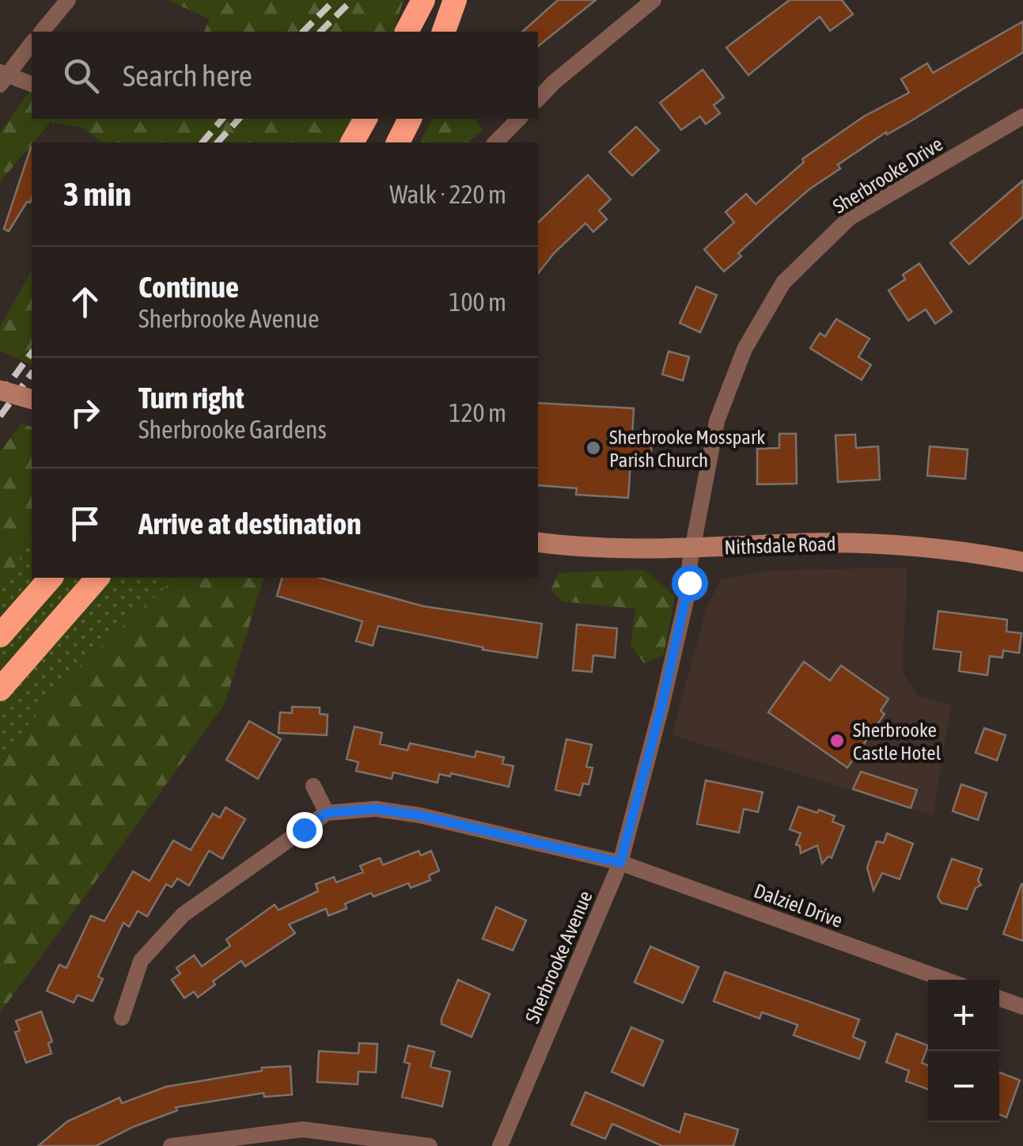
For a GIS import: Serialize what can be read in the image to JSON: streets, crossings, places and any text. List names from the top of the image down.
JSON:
{
  "streets": {
    "street": [
      "Sherbrooke Drive",
      "Nithsdale Road",
      "Dalziel Drive",
      "Sherbrooke Avenue"
    ]
  },
  "crossings": [
    ["Sherbrooke Drive", "Nithsdale Road"],
    ["Sherbrooke Drive", "Sherbrooke Avenue"],
    ["Nithsdale Road", "Sherbrooke Avenue"],
    ["Dalziel Drive", "Sherbrooke Avenue"]
  ],
  "places": ["Sherbrooke Mosspark Parish Church", "Sherbrooke Castle Hotel"],
  "page": {
    "search": "Search here",
    "heading": ["3 min", "Walk · 220 m"],
    "list": [
      ["Continue", "Sherbrooke Avenue", "100 m"],
      ["Turn right", "Sherbrooke Gardens", "120 m"],
      "Arrive at destination"
    ],
    "map_buttons": ["+", "−"]
  }
}
